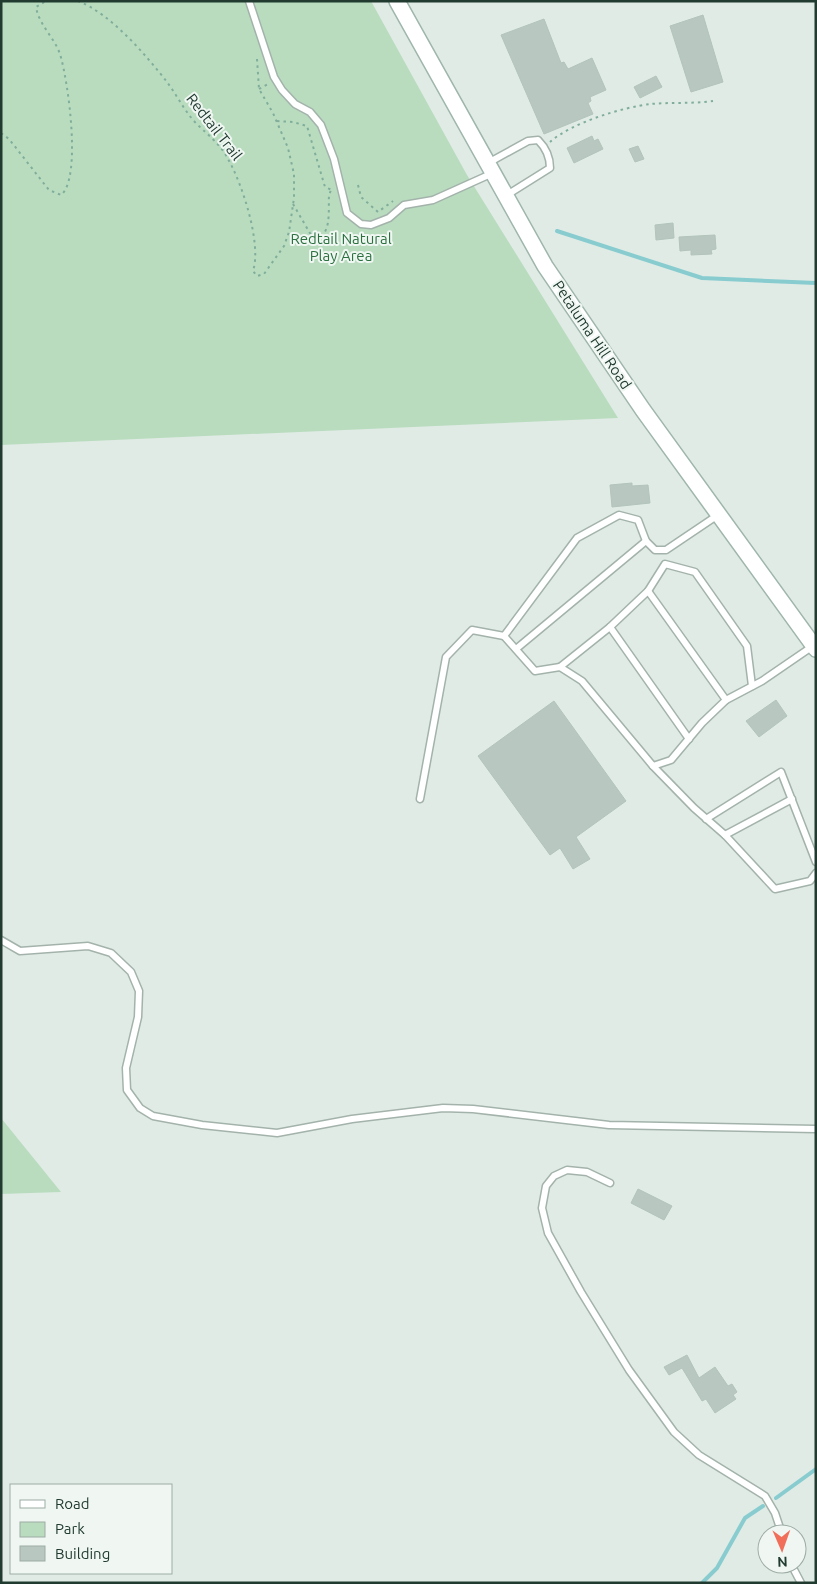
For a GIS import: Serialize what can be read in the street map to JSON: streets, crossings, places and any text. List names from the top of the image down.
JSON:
{
  "streets": {
    "main road": ["Petaluma Hill Road"],
    "path": ["Redtail Trail"]
  },
  "parks": ["Redtail Natural Play Area"],
  "legend": ["Road", "Park", "Building"],
  "north": "bottom"
}
